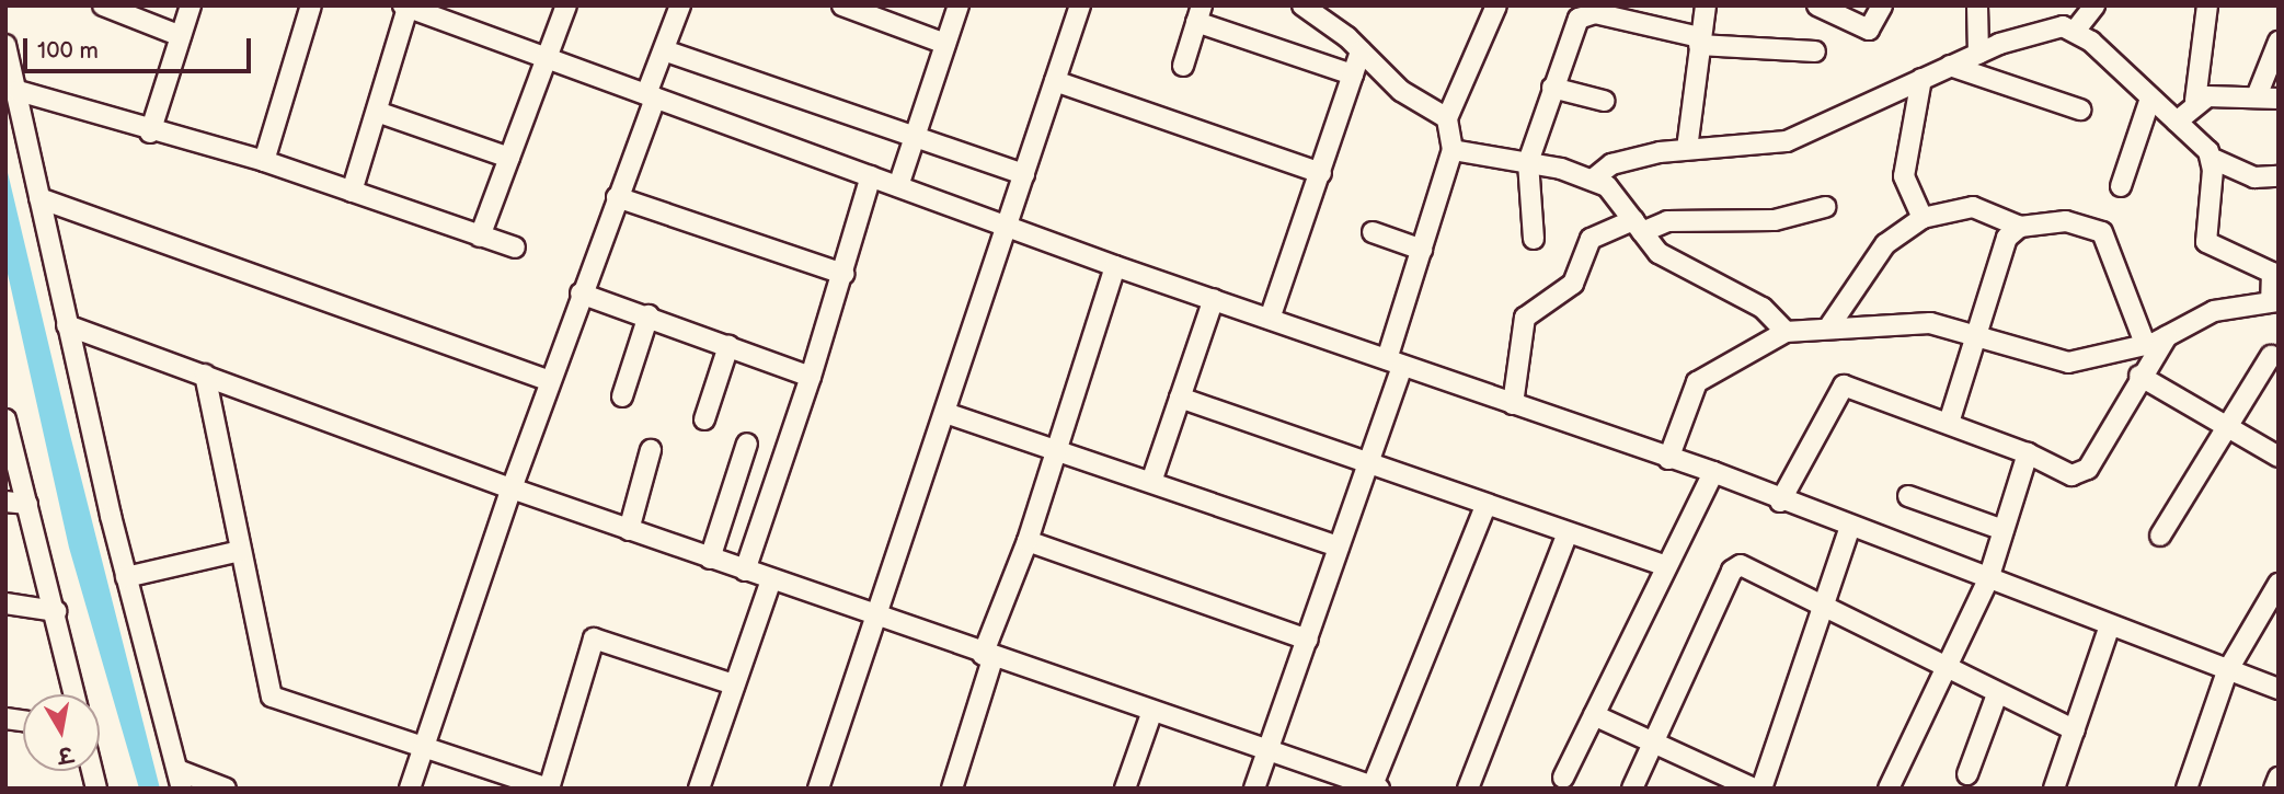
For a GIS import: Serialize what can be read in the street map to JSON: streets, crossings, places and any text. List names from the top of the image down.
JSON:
{
  "scale_bar": "100 m",
  "north": "bottom"
}
